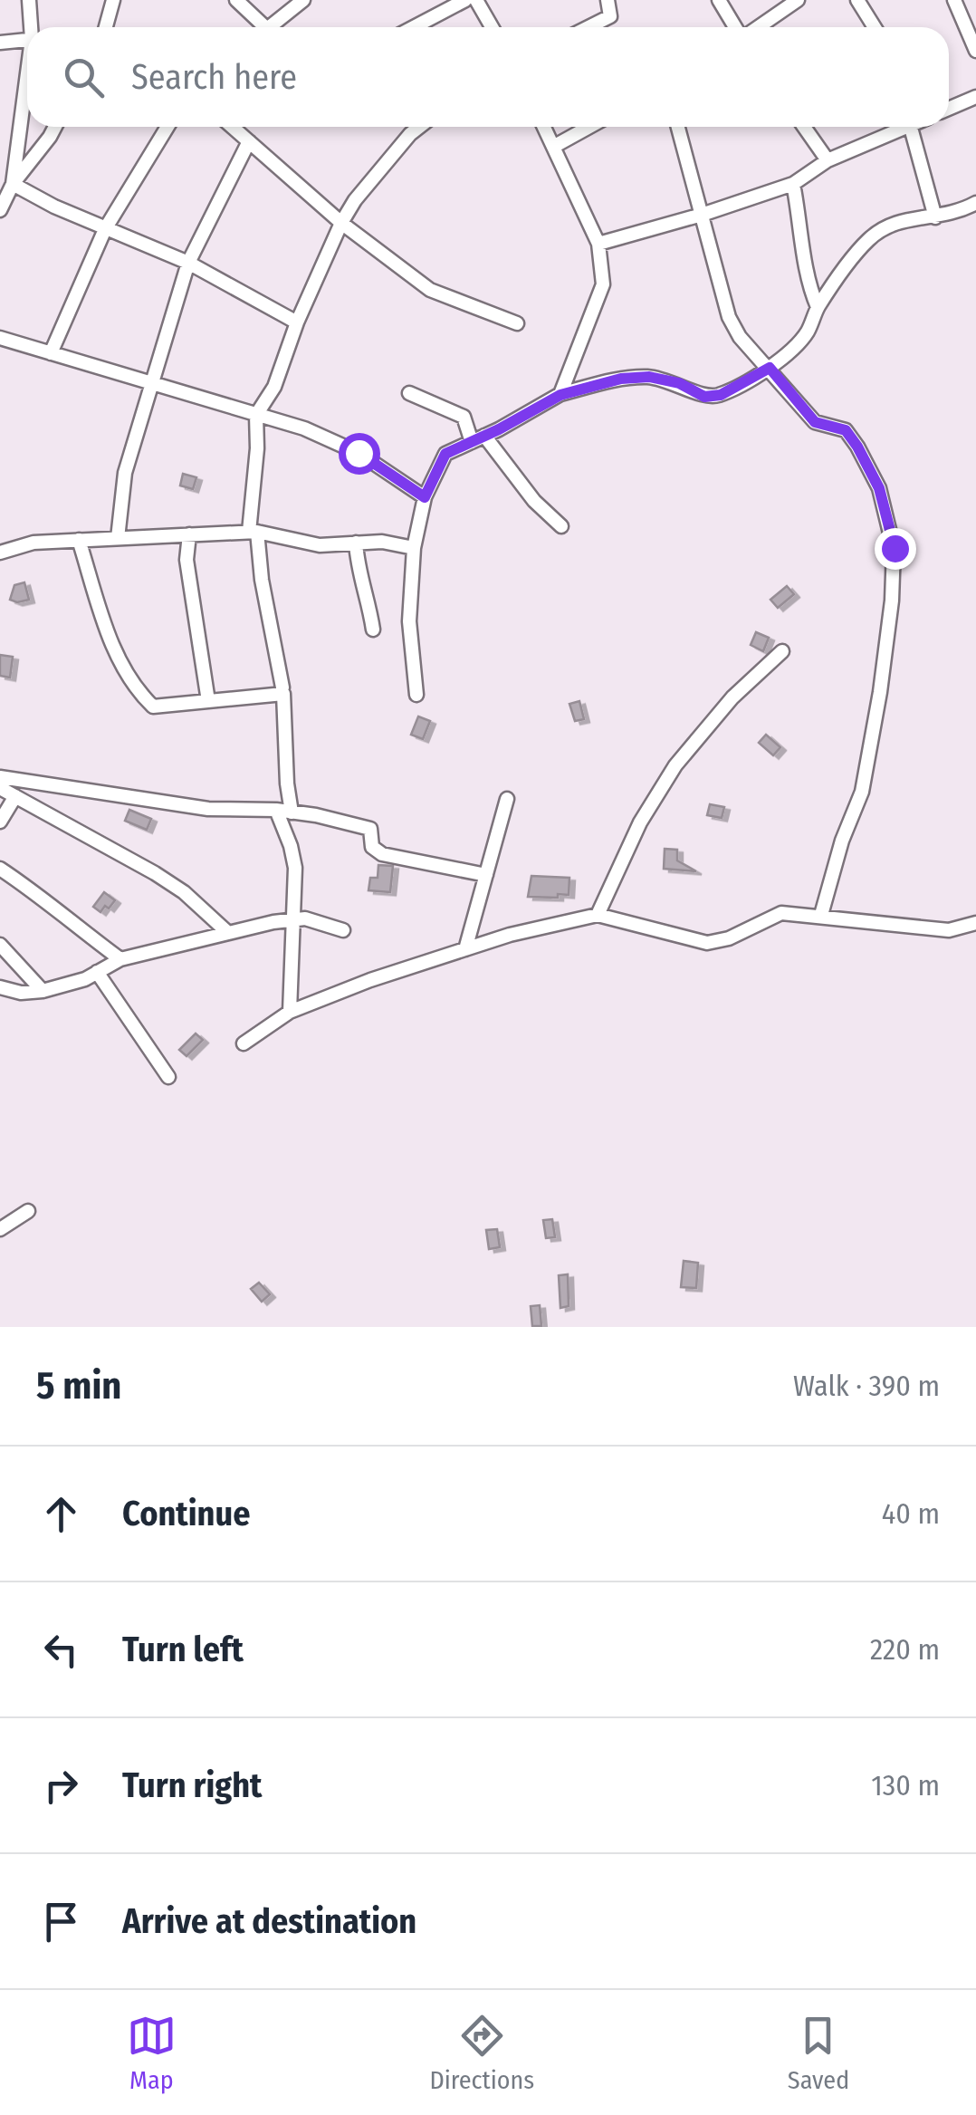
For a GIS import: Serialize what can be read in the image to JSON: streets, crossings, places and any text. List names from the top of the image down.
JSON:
{
  "page": {
    "search": "Search here",
    "heading": ["5 min", "Walk · 390 m"],
    "list": [
      ["Continue", "40 m"],
      ["Turn left", "220 m"],
      ["Turn right", "130 m"],
      "Arrive at destination"
    ],
    "nav": ["Map", "Directions", "Saved"]
  }
}
